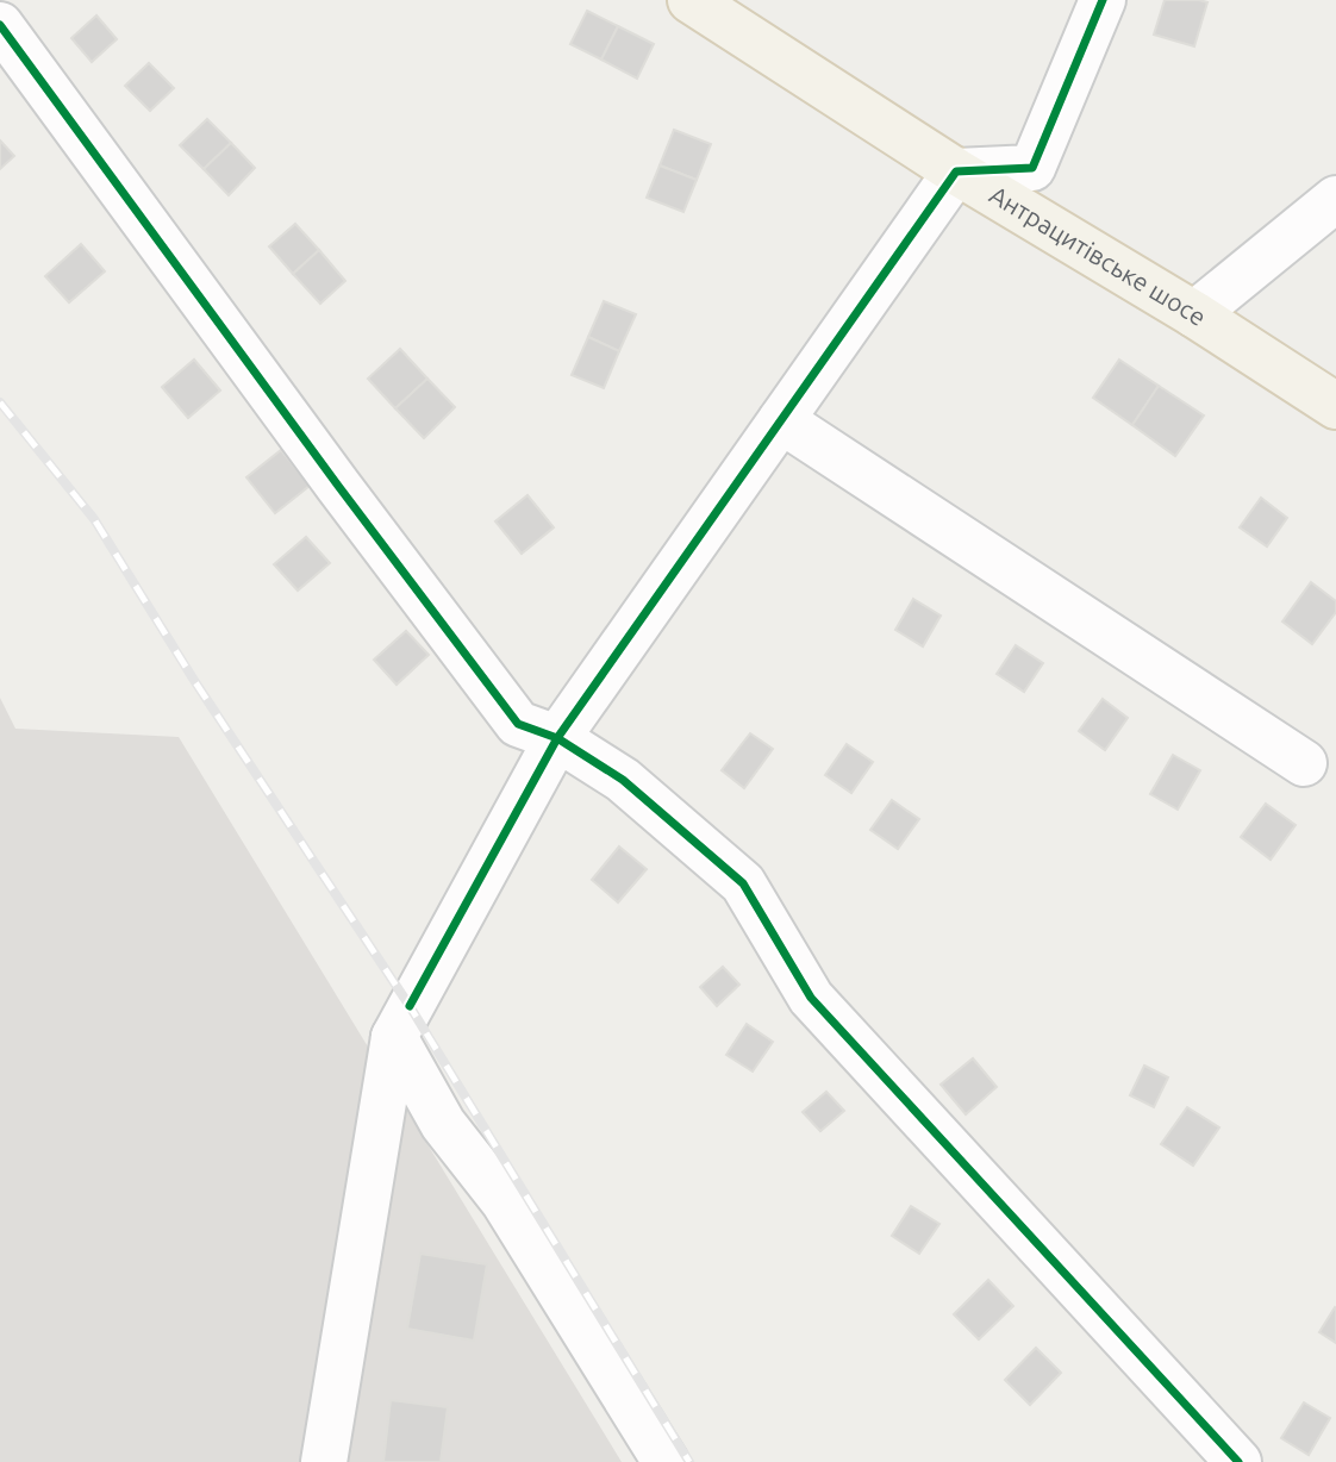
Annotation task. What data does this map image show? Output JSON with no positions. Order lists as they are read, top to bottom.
{
  "streets": {
    "main road": ["Антрацитівське шосе"]
  }
}
